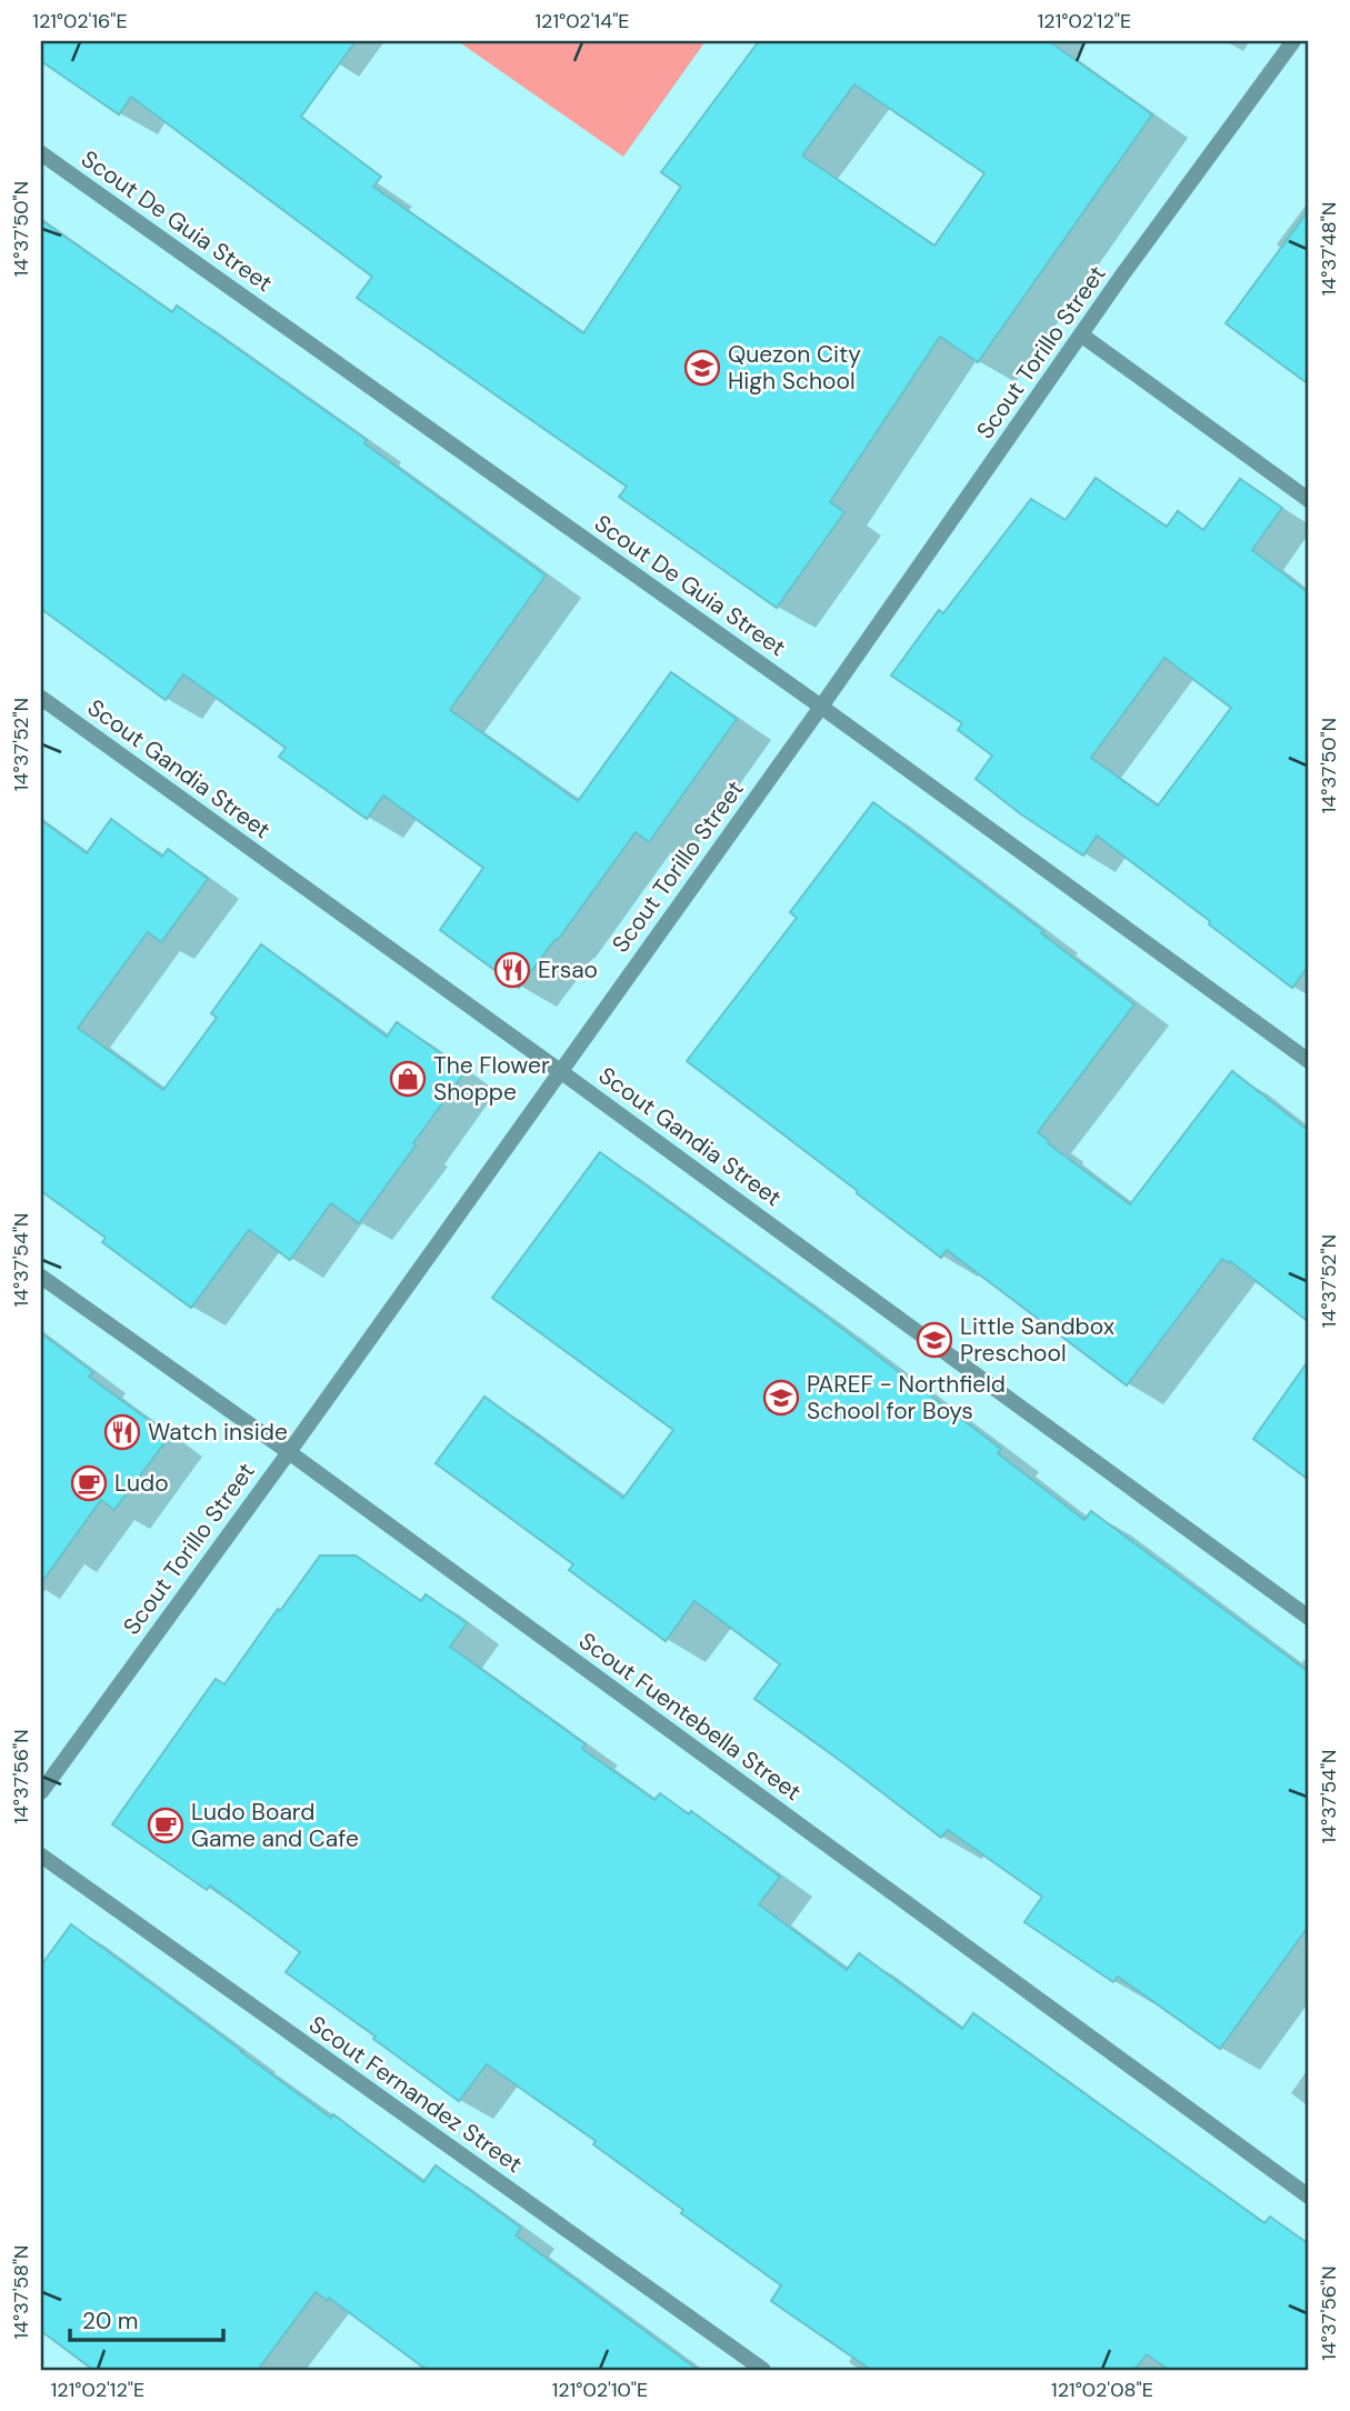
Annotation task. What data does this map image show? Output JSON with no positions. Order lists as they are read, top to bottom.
{
  "streets": {
    "street": [
      "Scout De Guia Street",
      "Scout Torillo Street",
      "Scout Gandia Street",
      "Scout Fuentebella Street",
      "Scout Fernandez Street"
    ]
  },
  "crossings": [
    ["Scout De Guia Street", "Scout Torillo Street"],
    ["Scout Torillo Street", "Scout Gandia Street"],
    ["Scout Torillo Street", "Scout Fuentebella Street"]
  ],
  "places": {
    "school or university": ["Quezon City High School", "Little Sandbox Preschool", "PAREF - Northfield School for Boys"],
    "restaurant": ["Ersao", "Watch inside"],
    "shop": ["The Flower Shoppe"],
    "cafe": ["Ludo", "Ludo Board Game and Cafe"]
  },
  "scale_bar": "20 m",
  "coordinates": [
    "121°02'16\"E",
    "121°02'14\"E",
    "121°02'12\"E",
    "14°37'50\"N",
    "14°37'48\"N",
    "14°37'52\"N",
    "14°37'54\"N",
    "14°37'56\"N",
    "14°37'58\"N",
    "121°02'10\"E",
    "121°02'08\"E"
  ]
}
